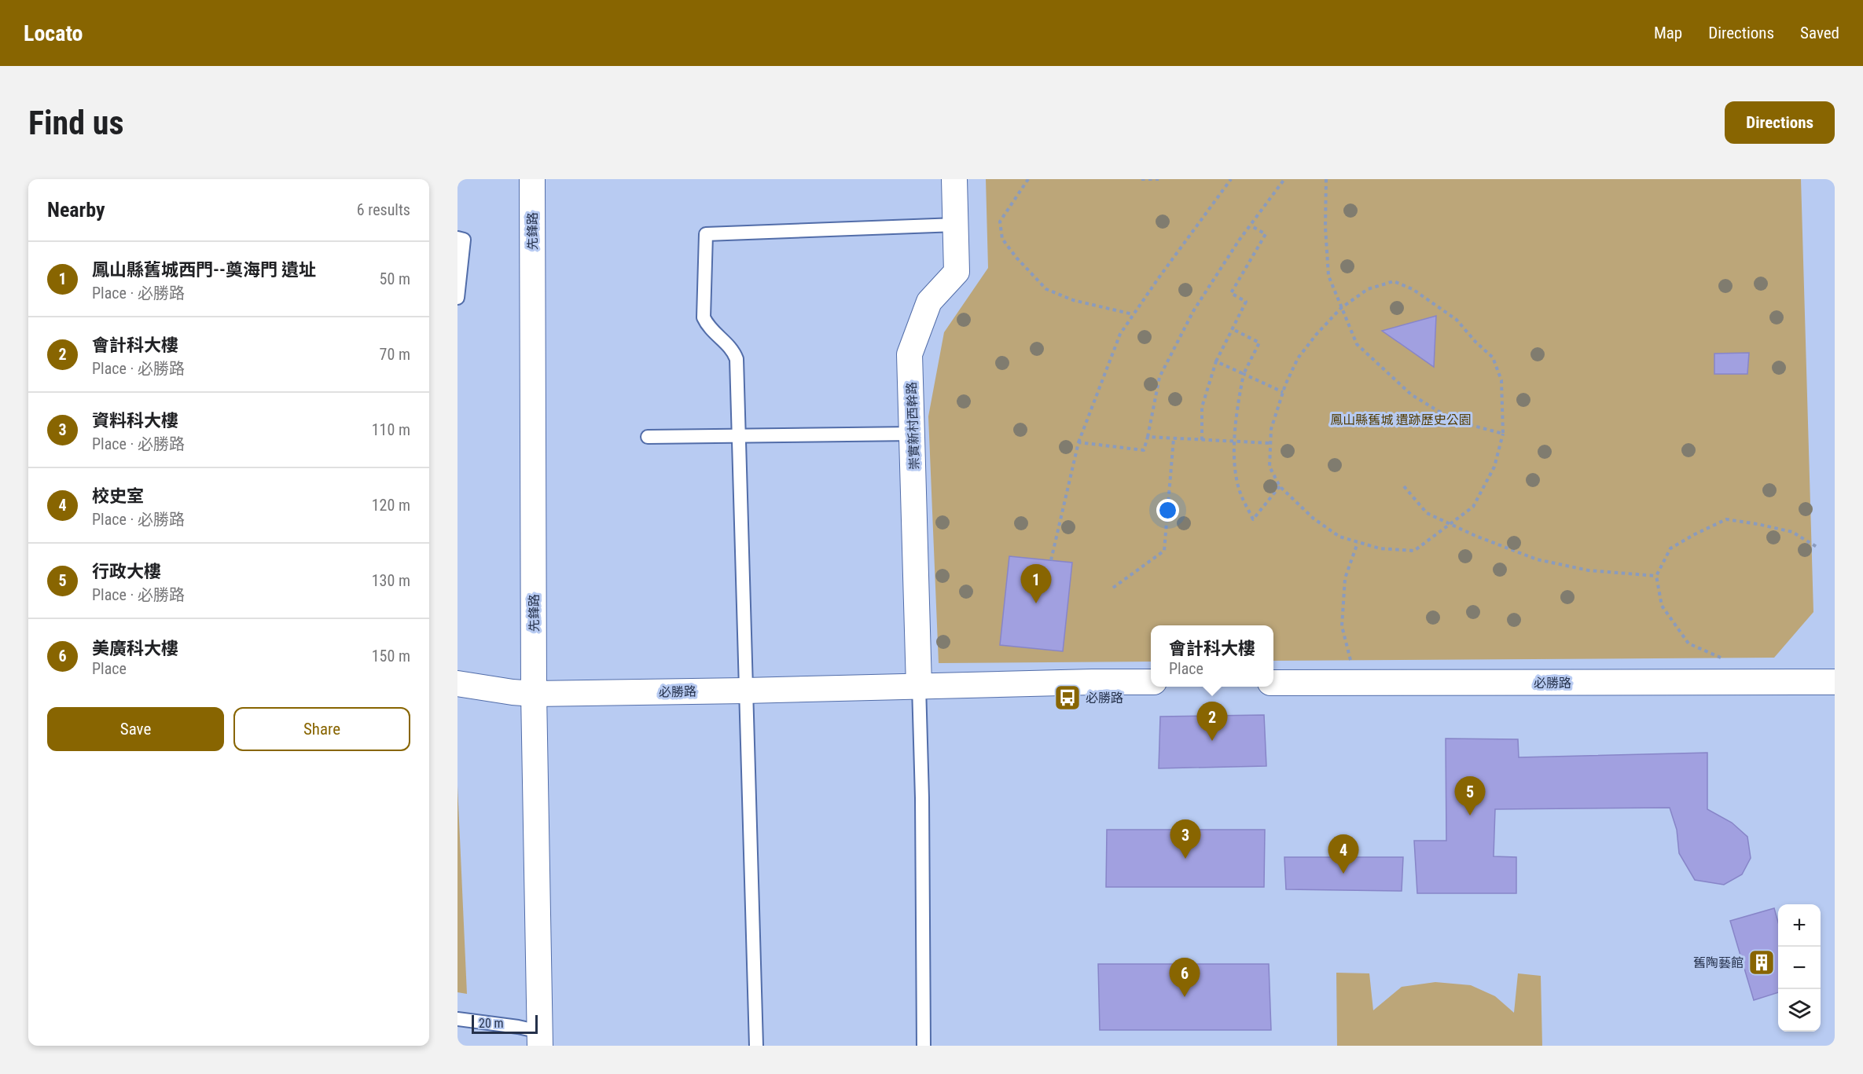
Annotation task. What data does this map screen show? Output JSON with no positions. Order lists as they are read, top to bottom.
{
  "streets": {
    "street": ["先鋒路", "崇實新村西幹路", "必勝路"]
  },
  "crossings": [
    ["先鋒路", "必勝路"],
    ["崇實新村西幹路", "必勝路"]
  ],
  "parks": ["鳳山縣舊城 遺跡歷史公園"],
  "places": {
    "bus stop": ["必勝路"],
    "building": ["舊陶藝館"]
  },
  "scale_bar": "20 m",
  "page": {
    "header": "Locato",
    "nav": ["Map", "Directions", "Saved"],
    "buttons": [
      "Directions",
      ["Save", "Share"]
    ],
    "title": "Find us",
    "heading": ["Nearby", "6 results"],
    "list": [
      {
        "mark": "1",
        "name": "鳳山縣舊城西門--奠海門 遺址",
        "note": "Place · 必勝路",
        "value": "50 m"
      },
      {
        "mark": "2",
        "name": "會計科大樓",
        "note": "Place · 必勝路",
        "value": "70 m"
      },
      {
        "mark": "3",
        "name": "資料科大樓",
        "note": "Place · 必勝路",
        "value": "110 m"
      },
      {
        "mark": "4",
        "name": "校史室",
        "note": "Place · 必勝路",
        "value": "120 m"
      },
      {
        "mark": "5",
        "name": "行政大樓",
        "note": "Place · 必勝路",
        "value": "130 m"
      },
      {
        "mark": "6",
        "name": "美廣科大樓",
        "note": "Place",
        "value": "150 m"
      }
    ],
    "pins": [
      "1",
      "2",
      "5",
      "3",
      "4",
      "6"
    ],
    "popup": ["會計科大樓", "Place"],
    "map_buttons": ["+", "−"],
    "scale": "20 m"
  }
}
